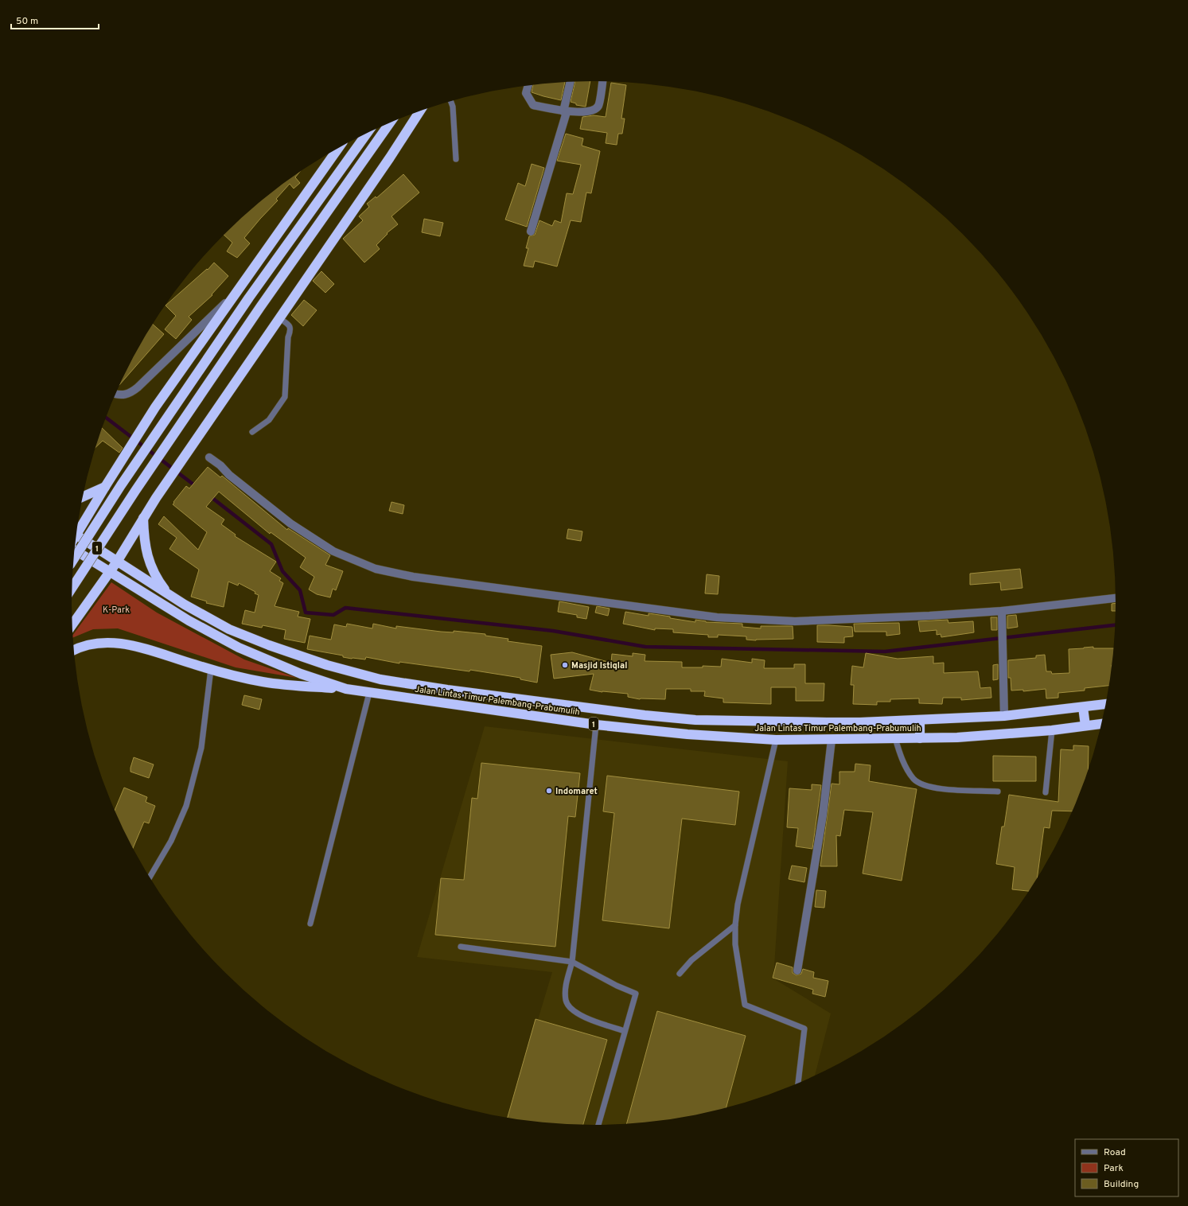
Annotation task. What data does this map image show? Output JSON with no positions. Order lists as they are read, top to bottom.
{
  "streets": {
    "highway": ["1", "Jalan Lintas Timur Palembang-Prabumulih"]
  },
  "parks": ["K-Park"],
  "places": ["Masjid Istiqlal", "Indomaret"],
  "legend": ["Road", "Park", "Building"],
  "scale_bar": "50 m"
}
